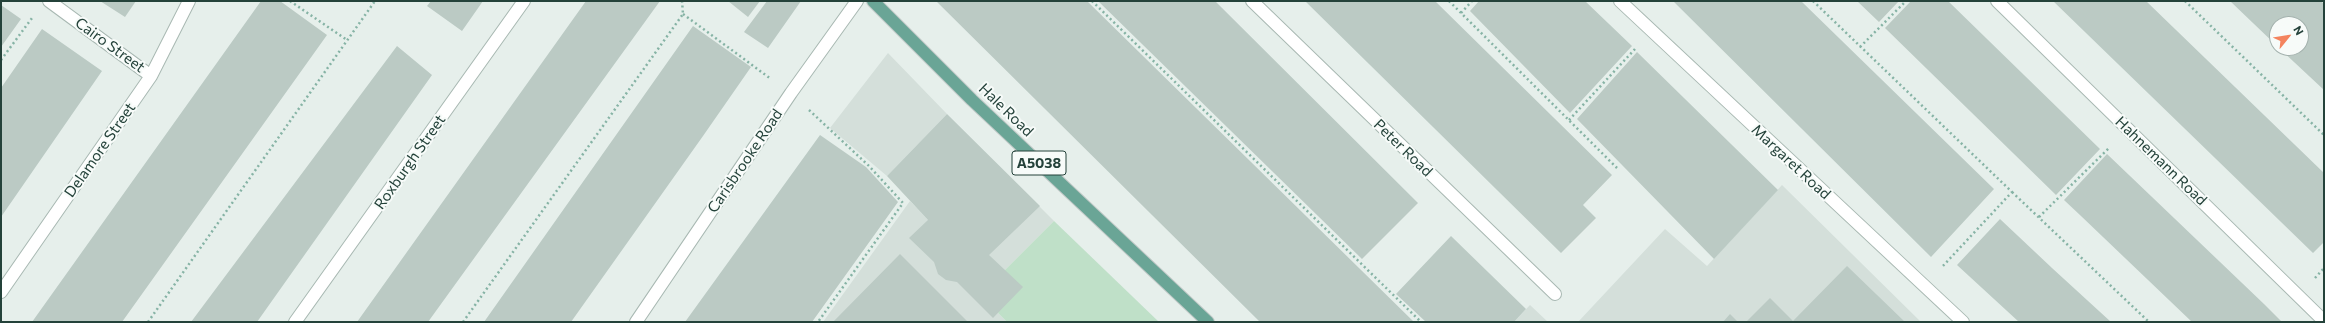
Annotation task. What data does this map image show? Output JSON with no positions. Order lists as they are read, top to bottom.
{
  "streets": {
    "main road": ["Hale Road", "A5038"],
    "street": [
      "Cairo Street",
      "Peter Road",
      "Delamore Street",
      "Carisbrooke Road",
      "Hahnemann Road",
      "Roxburgh Street",
      "Margaret Road"
    ]
  },
  "crossings": [
    ["Cairo Street", "Delamore Street"]
  ],
  "north": "top right"
}
